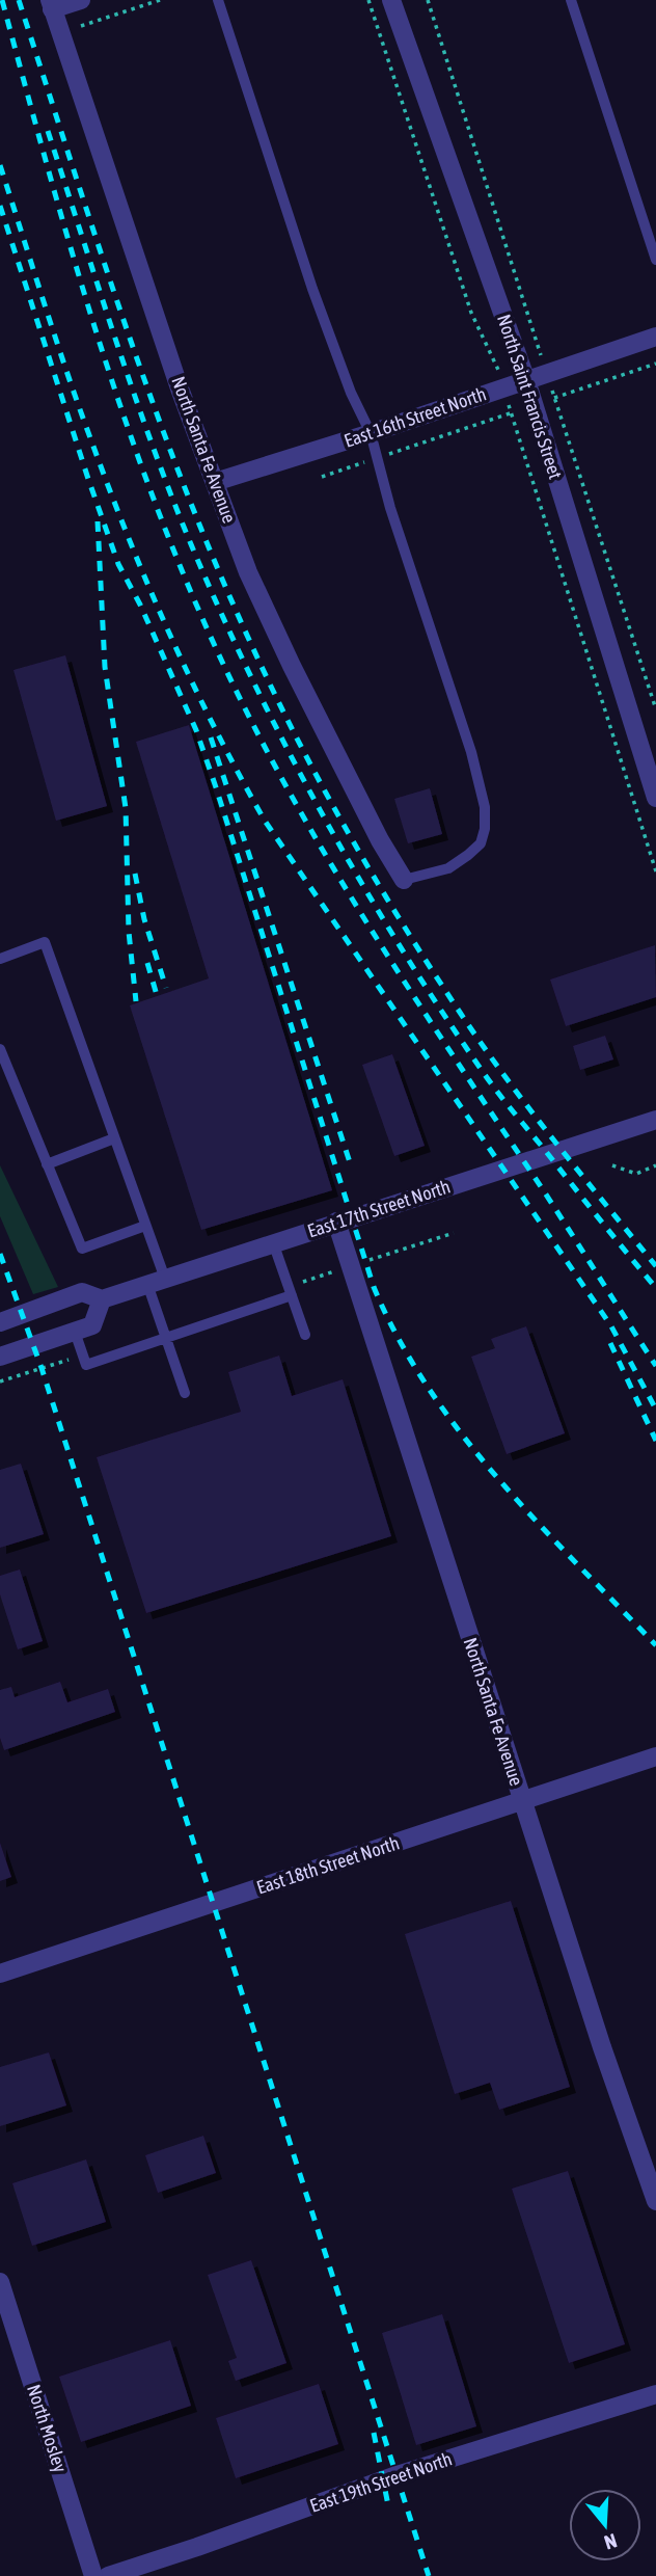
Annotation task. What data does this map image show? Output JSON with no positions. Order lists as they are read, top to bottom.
{
  "streets": {
    "street": [
      "North Saint Francis Street",
      "East 16th Street North",
      "North Santa Fe Avenue",
      "East 17th Street North",
      "East 18th Street North",
      "North Mosley",
      "East 19th Street North"
    ]
  },
  "crossings": [
    ["North Saint Francis Street", "East 16th Street North"],
    ["East 16th Street North", "North Santa Fe Avenue"],
    ["North Santa Fe Avenue", "East 17th Street North"],
    ["North Santa Fe Avenue", "East 18th Street North"]
  ],
  "north": "bottom"
}
